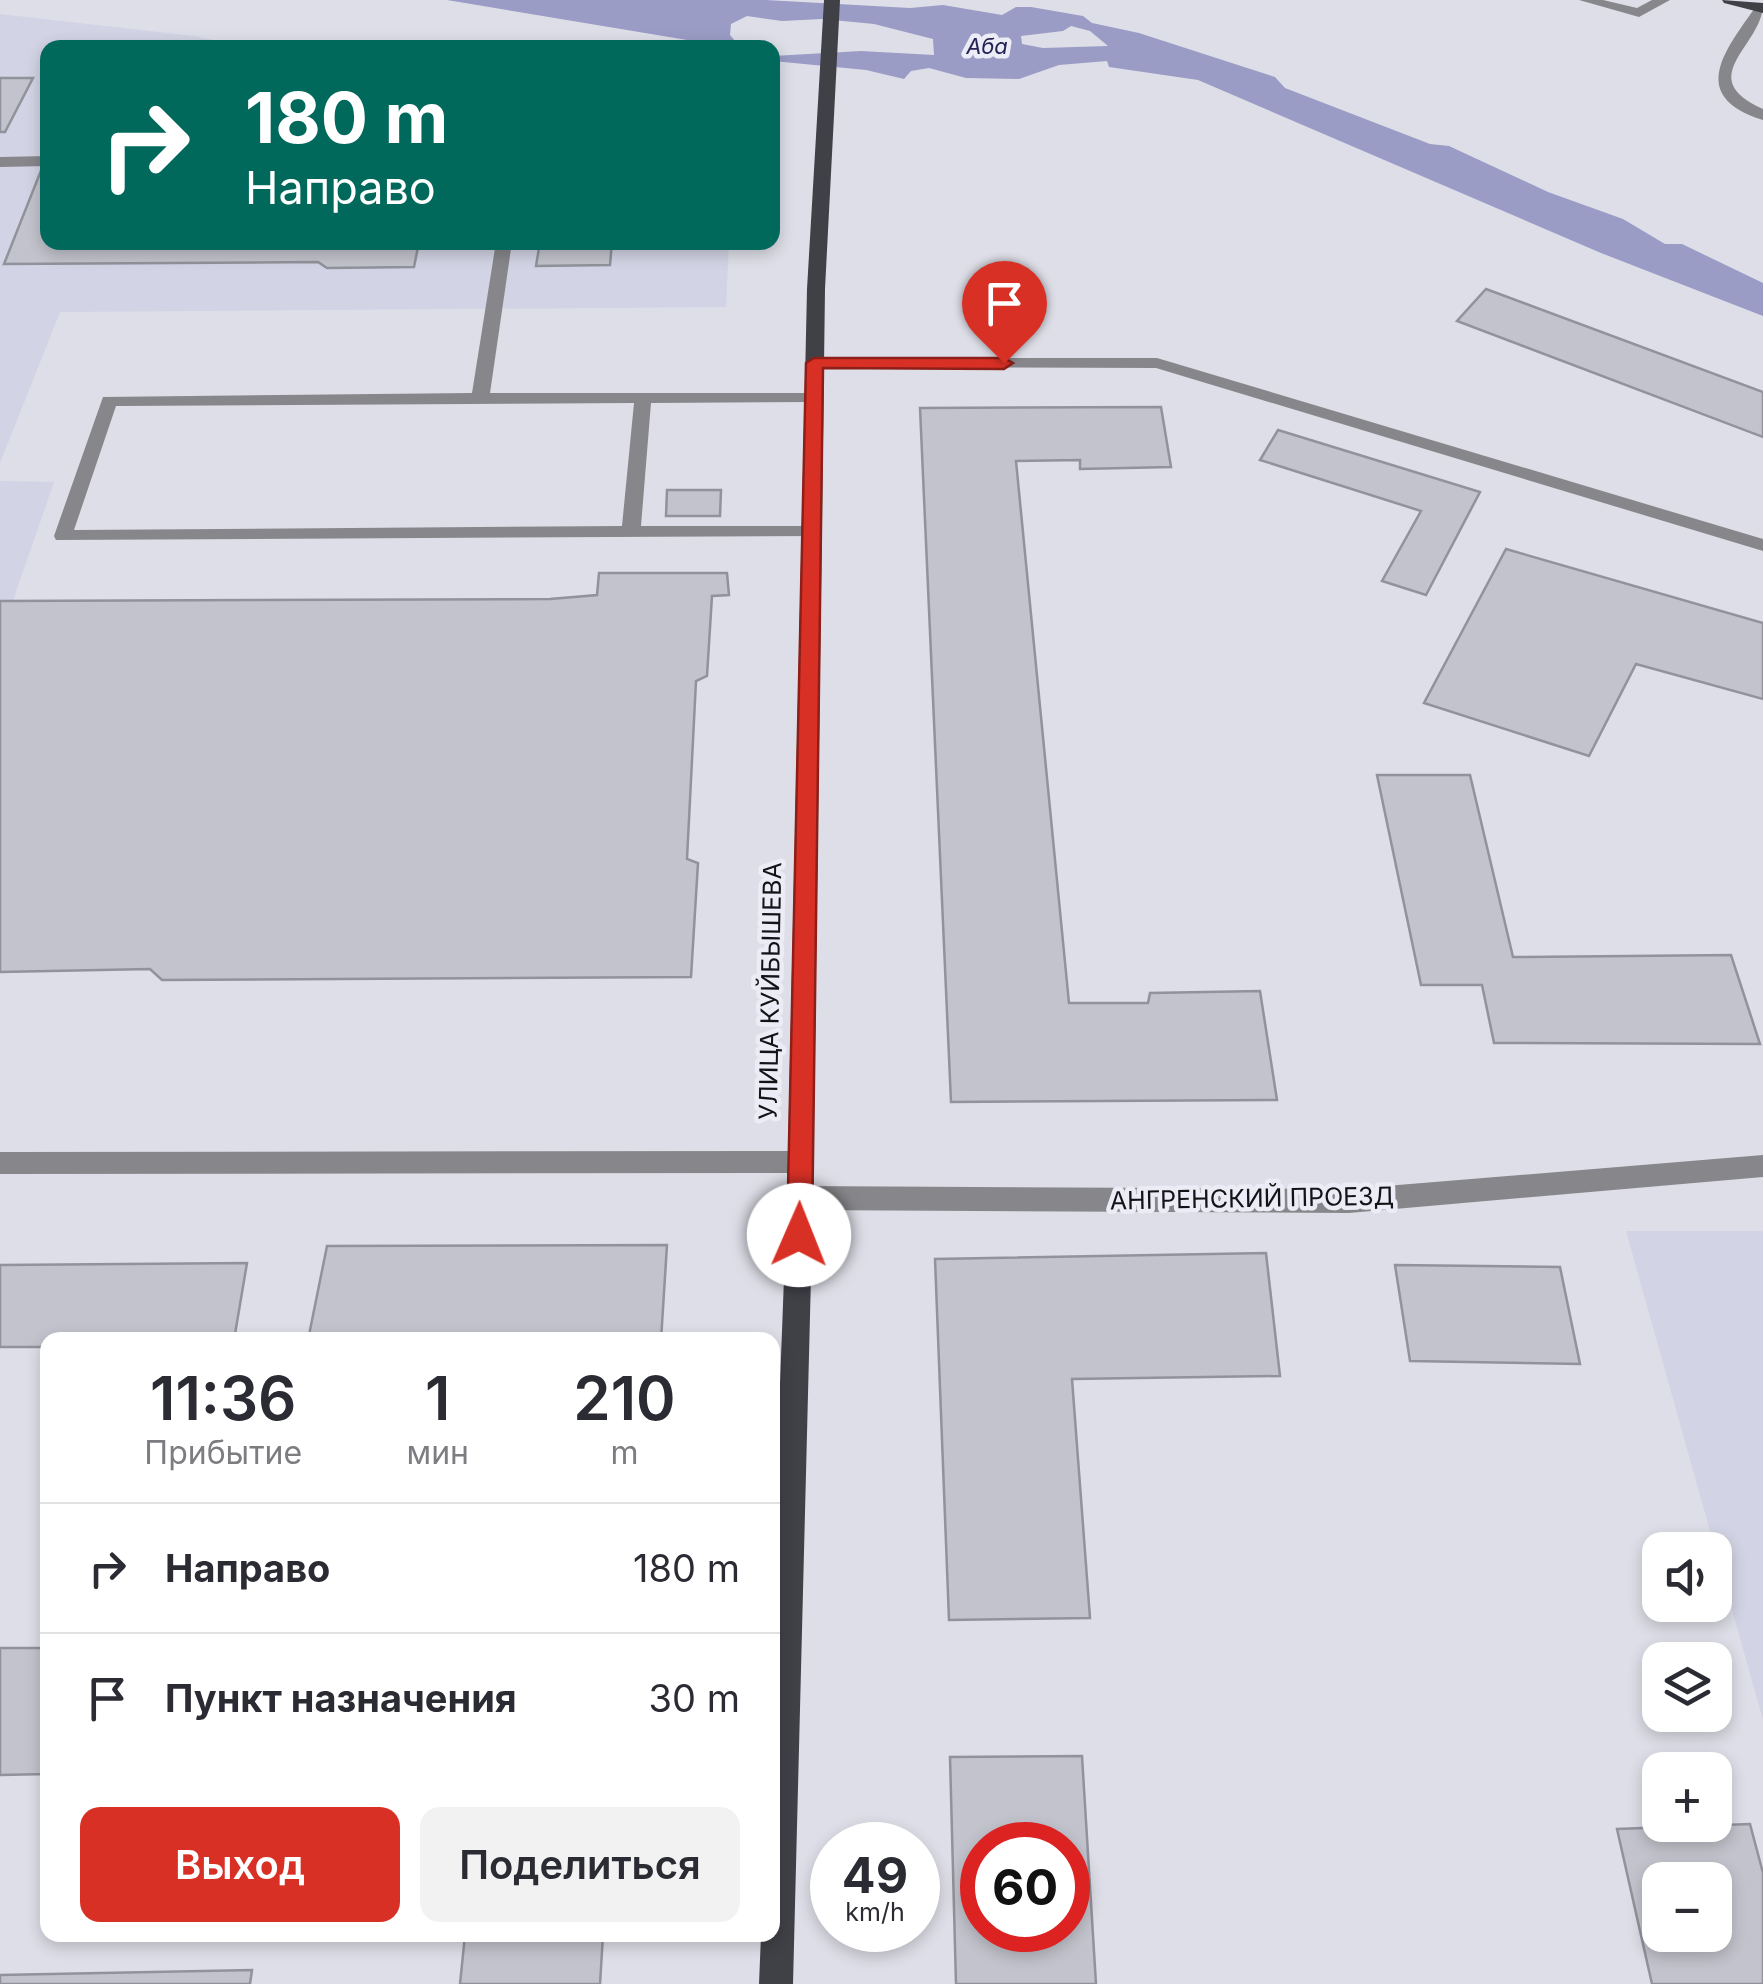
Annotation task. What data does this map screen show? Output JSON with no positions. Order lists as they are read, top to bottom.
{
  "streets": {
    "main road": ["УЛИЦА КУЙБЫШЕВА"],
    "street": ["АНГРЕНСКИЙ ПРОЕЗД"]
  },
  "crossings": [
    ["УЛИЦА КУЙБЫШЕВА", "АНГРЕНСКИЙ ПРОЕЗД"]
  ],
  "water": ["Аба"],
  "page": {
    "turn": ["180 m", "Направо"],
    "eta": [
      "11:36",
      "Прибытие",
      "1",
      "мин",
      "210",
      "m"
    ],
    "list": [
      {
        "name": "Направо",
        "value": "180 m"
      },
      {
        "name": "Пункт назначения",
        "value": "30 m"
      }
    ],
    "map_buttons": ["+", "−"],
    "buttons": ["Выход", "Поделиться"],
    "speed": "49 km/h",
    "limit": "60"
  }
}
